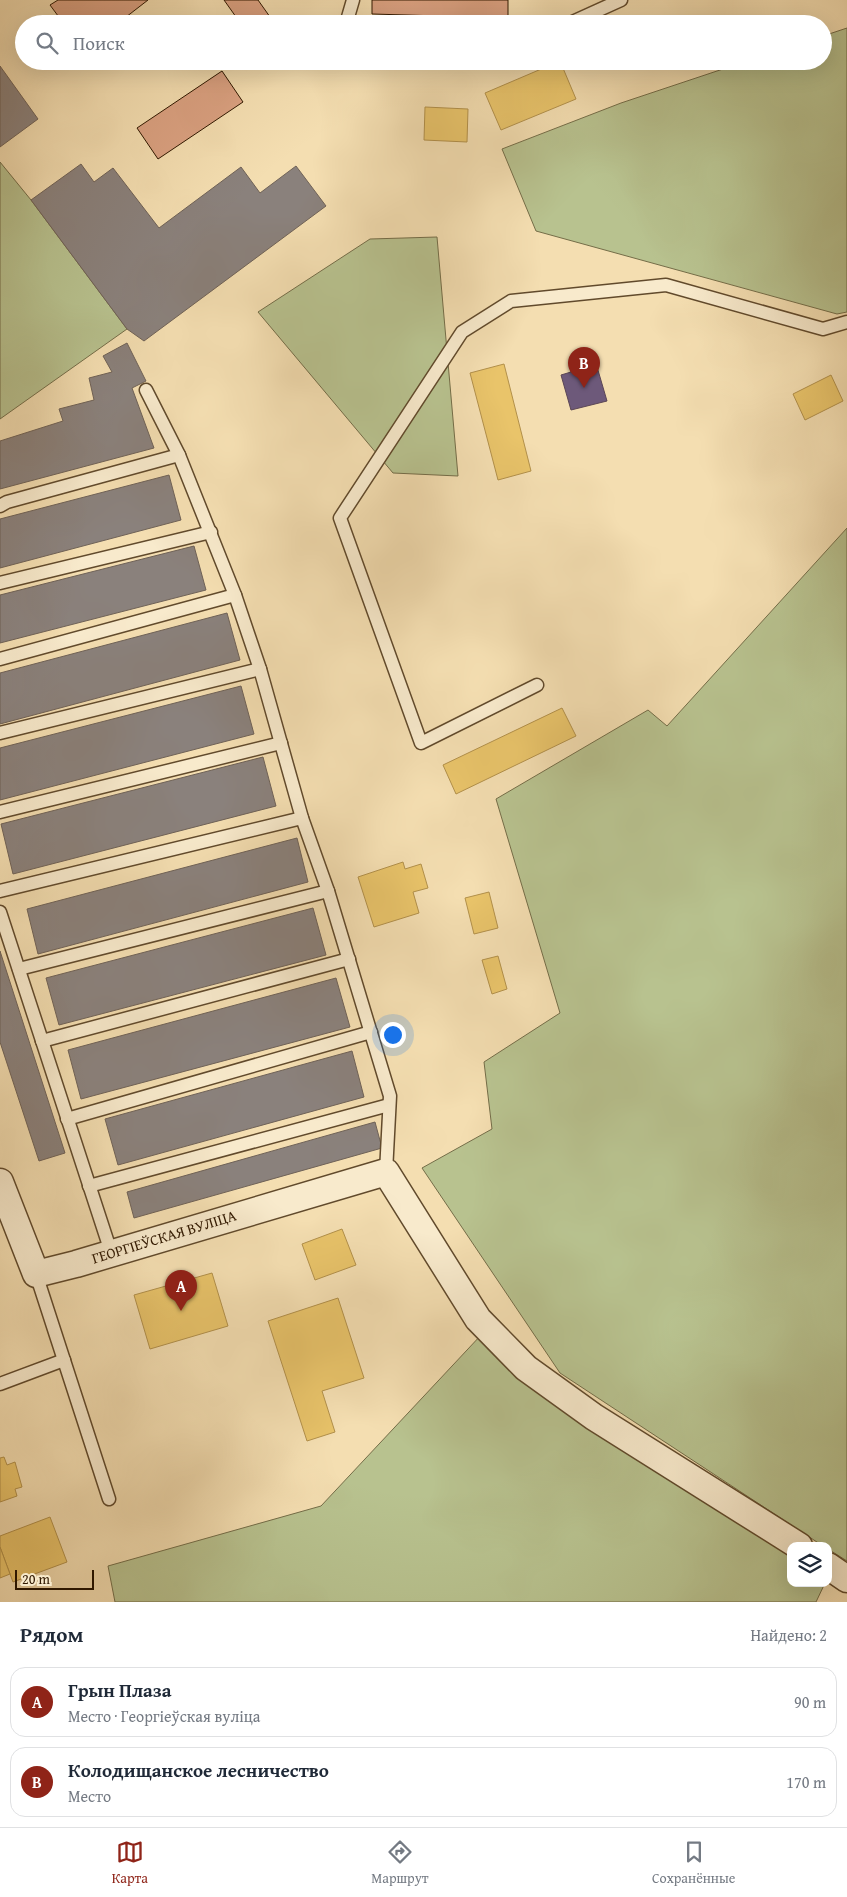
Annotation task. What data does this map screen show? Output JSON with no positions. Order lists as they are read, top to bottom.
{
  "streets": {
    "street": ["ГЕОРГІЕЎСКАЯ ВУЛІЦА"]
  },
  "scale_bar": "20 m",
  "page": {
    "search": "Поиск",
    "pins": ["B", "A"],
    "scale": "20 m",
    "heading": ["Рядом", "Найдено: 2"],
    "list": [
      {
        "mark": "A",
        "name": "Грын Плаза",
        "note": "Место · Георгіеўская вуліца",
        "value": "90 m"
      },
      {
        "mark": "B",
        "name": "Колодищанское лесничество",
        "note": "Место",
        "value": "170 m"
      }
    ],
    "nav": ["Карта", "Маршрут", "Сохранённые"]
  }
}
